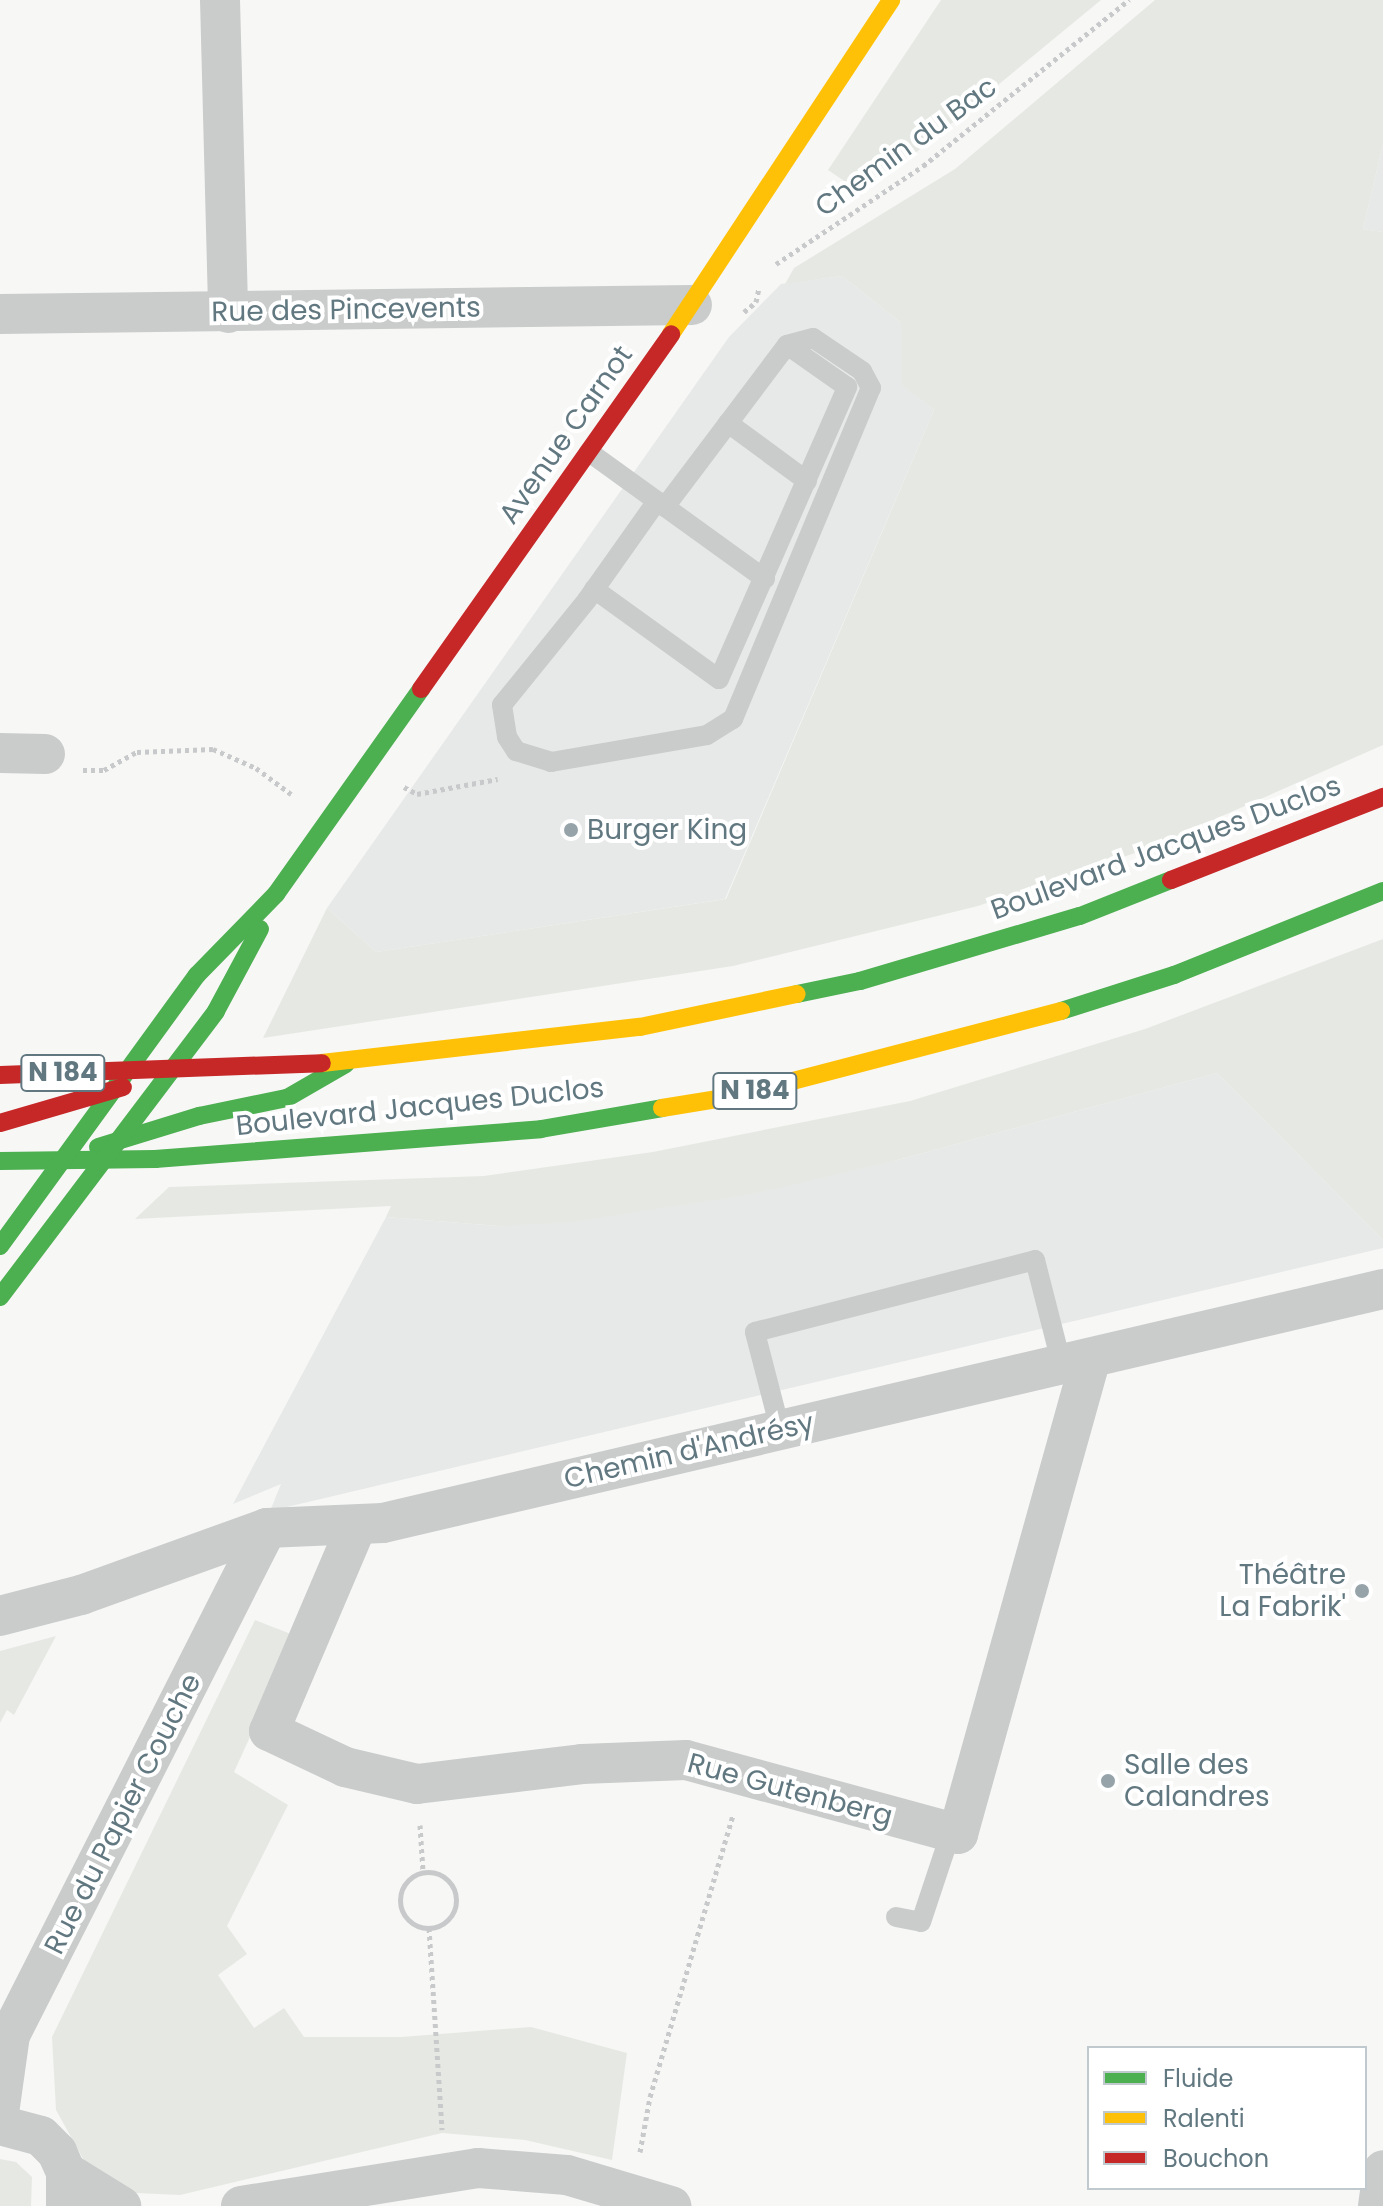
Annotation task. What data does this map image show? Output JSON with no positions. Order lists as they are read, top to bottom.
{
  "streets": {
    "main road": ["Avenue Carnot", "Boulevard Jacques Duclos", "N 184"],
    "street": [
      "Rue des Pincevents",
      "Chemin d'Andrésy",
      "Rue Gutenberg",
      "Rue du Papier Couche"
    ],
    "path": ["Chemin du Bac"]
  },
  "crossings": [
    ["Rue des Pincevents", "Avenue Carnot"],
    ["Avenue Carnot", "Boulevard Jacques Duclos"],
    ["Avenue Carnot", "N 184"],
    ["Boulevard Jacques Duclos", "N 184"],
    ["Chemin d'Andrésy", "Rue Gutenberg"],
    ["Chemin d'Andrésy", "Rue du Papier Couche"]
  ],
  "places": ["Burger King", "Théâtre La Fabrik'", "Salle des Calandres"],
  "legend": ["Fluide", "Ralenti", "Bouchon"]
}
